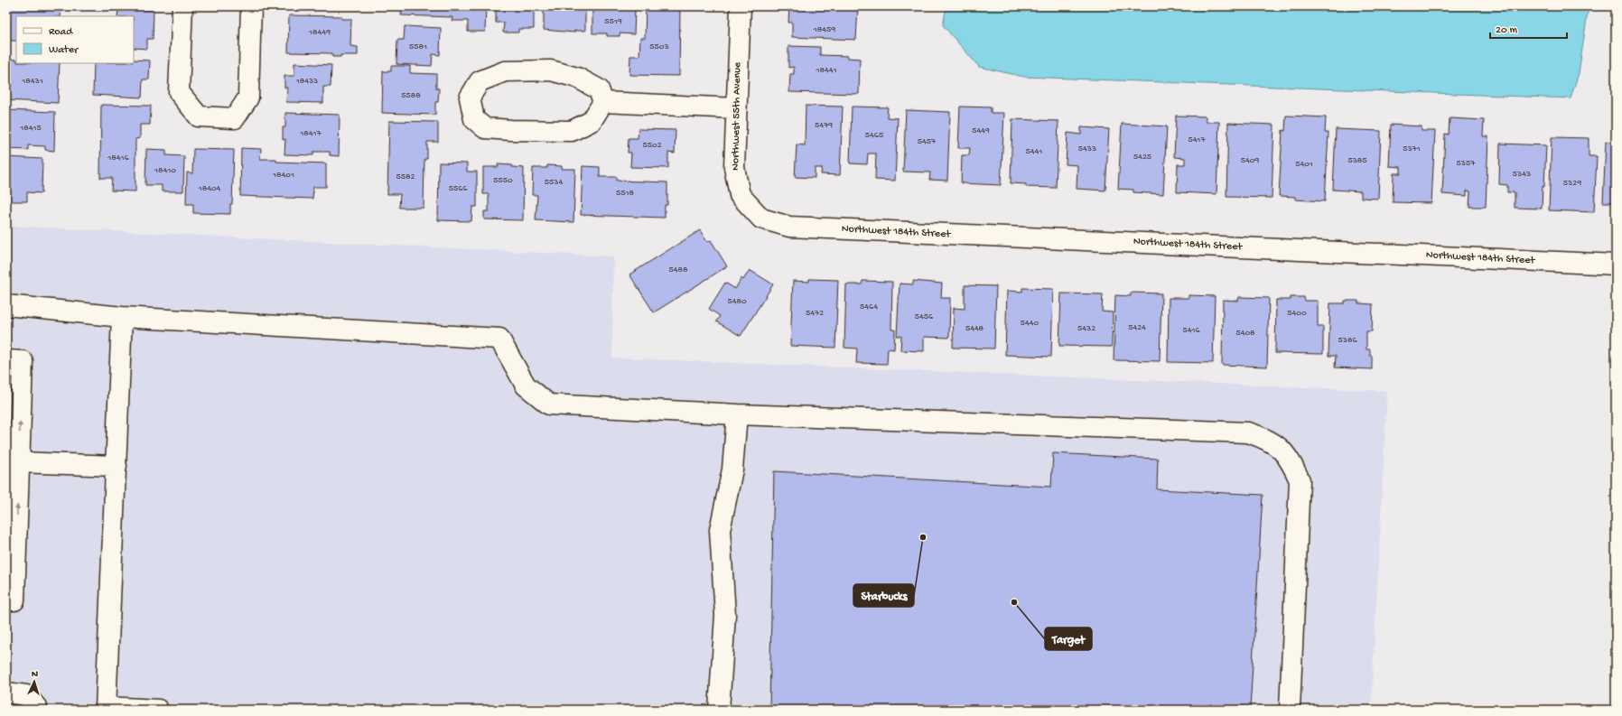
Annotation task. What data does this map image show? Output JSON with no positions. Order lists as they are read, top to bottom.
{
  "streets": {
    "street": ["Northwest 55th Avenue", "Northwest 184th Street"]
  },
  "crossings": [
    ["Northwest 55th Avenue", "Northwest 184th Street"]
  ],
  "places": ["Starbucks", "Target"],
  "house_numbers": [
    "5519",
    "18459",
    "18449",
    "5581",
    "5503",
    "18441",
    "18431",
    "18433",
    "5588",
    "5479",
    "18415",
    "5449",
    "18417",
    "5465",
    "5417",
    "5457",
    "5502",
    "5433",
    "5371",
    "5441",
    "5425",
    "18416",
    "5409",
    "5385",
    "5357",
    "5401",
    "18410",
    "5343",
    "18401",
    "5582",
    "5550",
    "5534",
    "5329",
    "18404",
    "5566",
    "5518",
    "5488",
    "5480",
    "5464",
    "5472",
    "5400",
    "5456",
    "5440",
    "5424",
    "5448",
    "5432",
    "5416",
    "5408",
    "5386"
  ],
  "legend": ["Road", "Water"],
  "scale_bar": "20 m",
  "north": "top"
}
